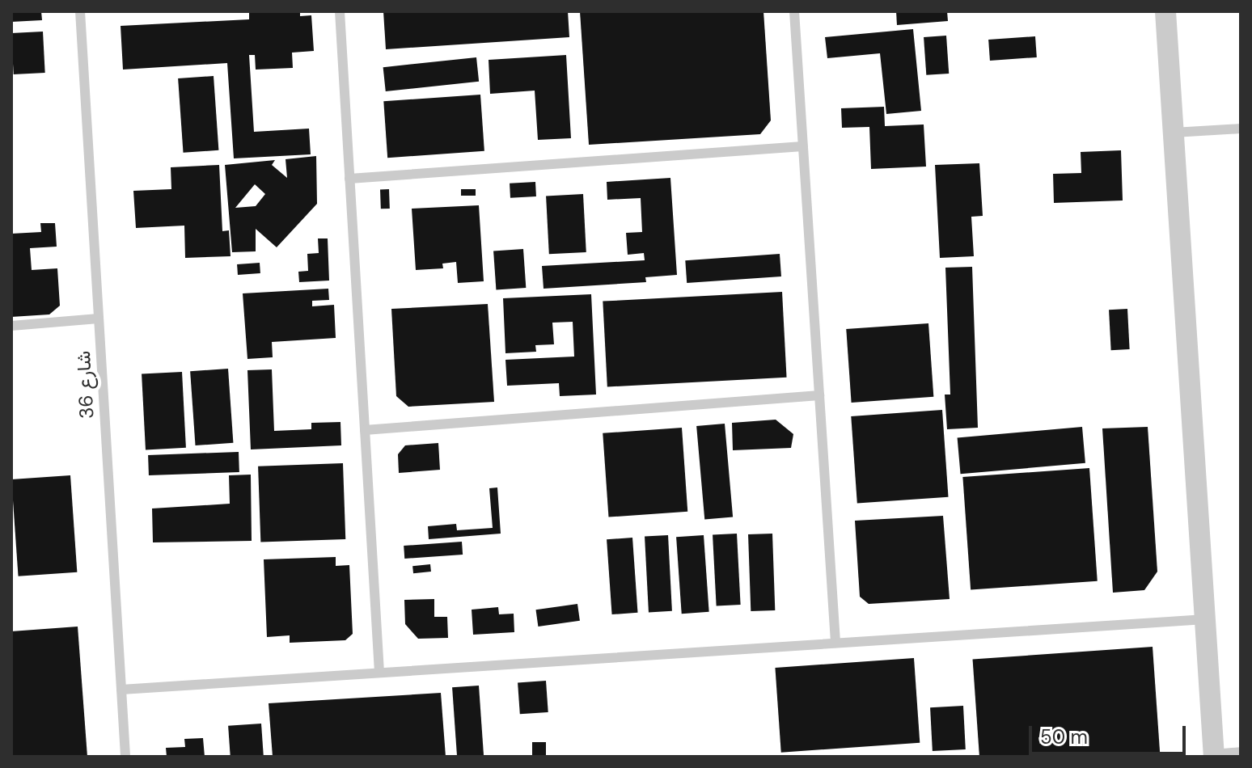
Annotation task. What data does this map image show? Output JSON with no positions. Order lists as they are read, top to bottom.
{
  "streets": {
    "lane": ["شارع 36"]
  },
  "scale_bar": "50 m"
}
